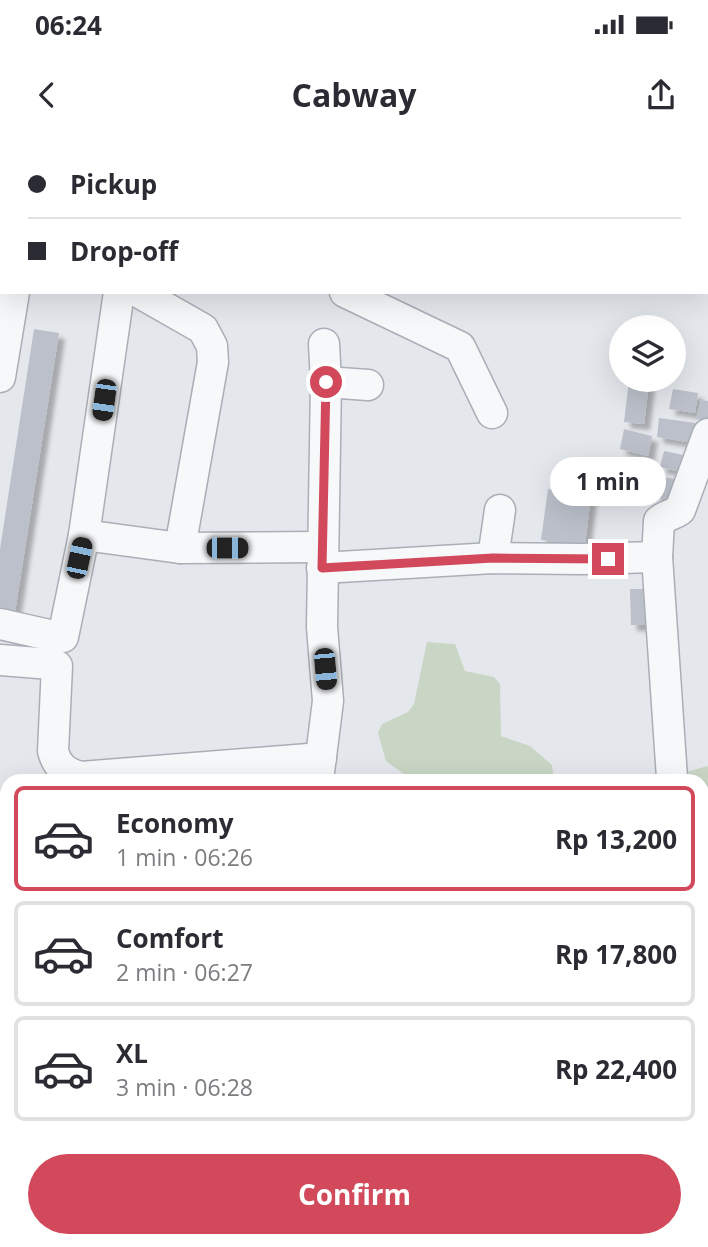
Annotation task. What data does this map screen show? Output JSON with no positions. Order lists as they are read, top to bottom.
{
  "page": {
    "status": "06:24",
    "header": "Cabway",
    "banner": ["Pickup", "Drop-off"],
    "bubble": "1 min",
    "list": [
      {
        "name": "Economy",
        "note": "1 min · 06:26",
        "value": "Rp 13,200"
      },
      {
        "name": "Comfort",
        "note": "2 min · 06:27",
        "value": "Rp 17,800"
      },
      {
        "name": "XL",
        "note": "3 min · 06:28",
        "value": "Rp 22,400"
      }
    ],
    "buttons": "Confirm"
  }
}
